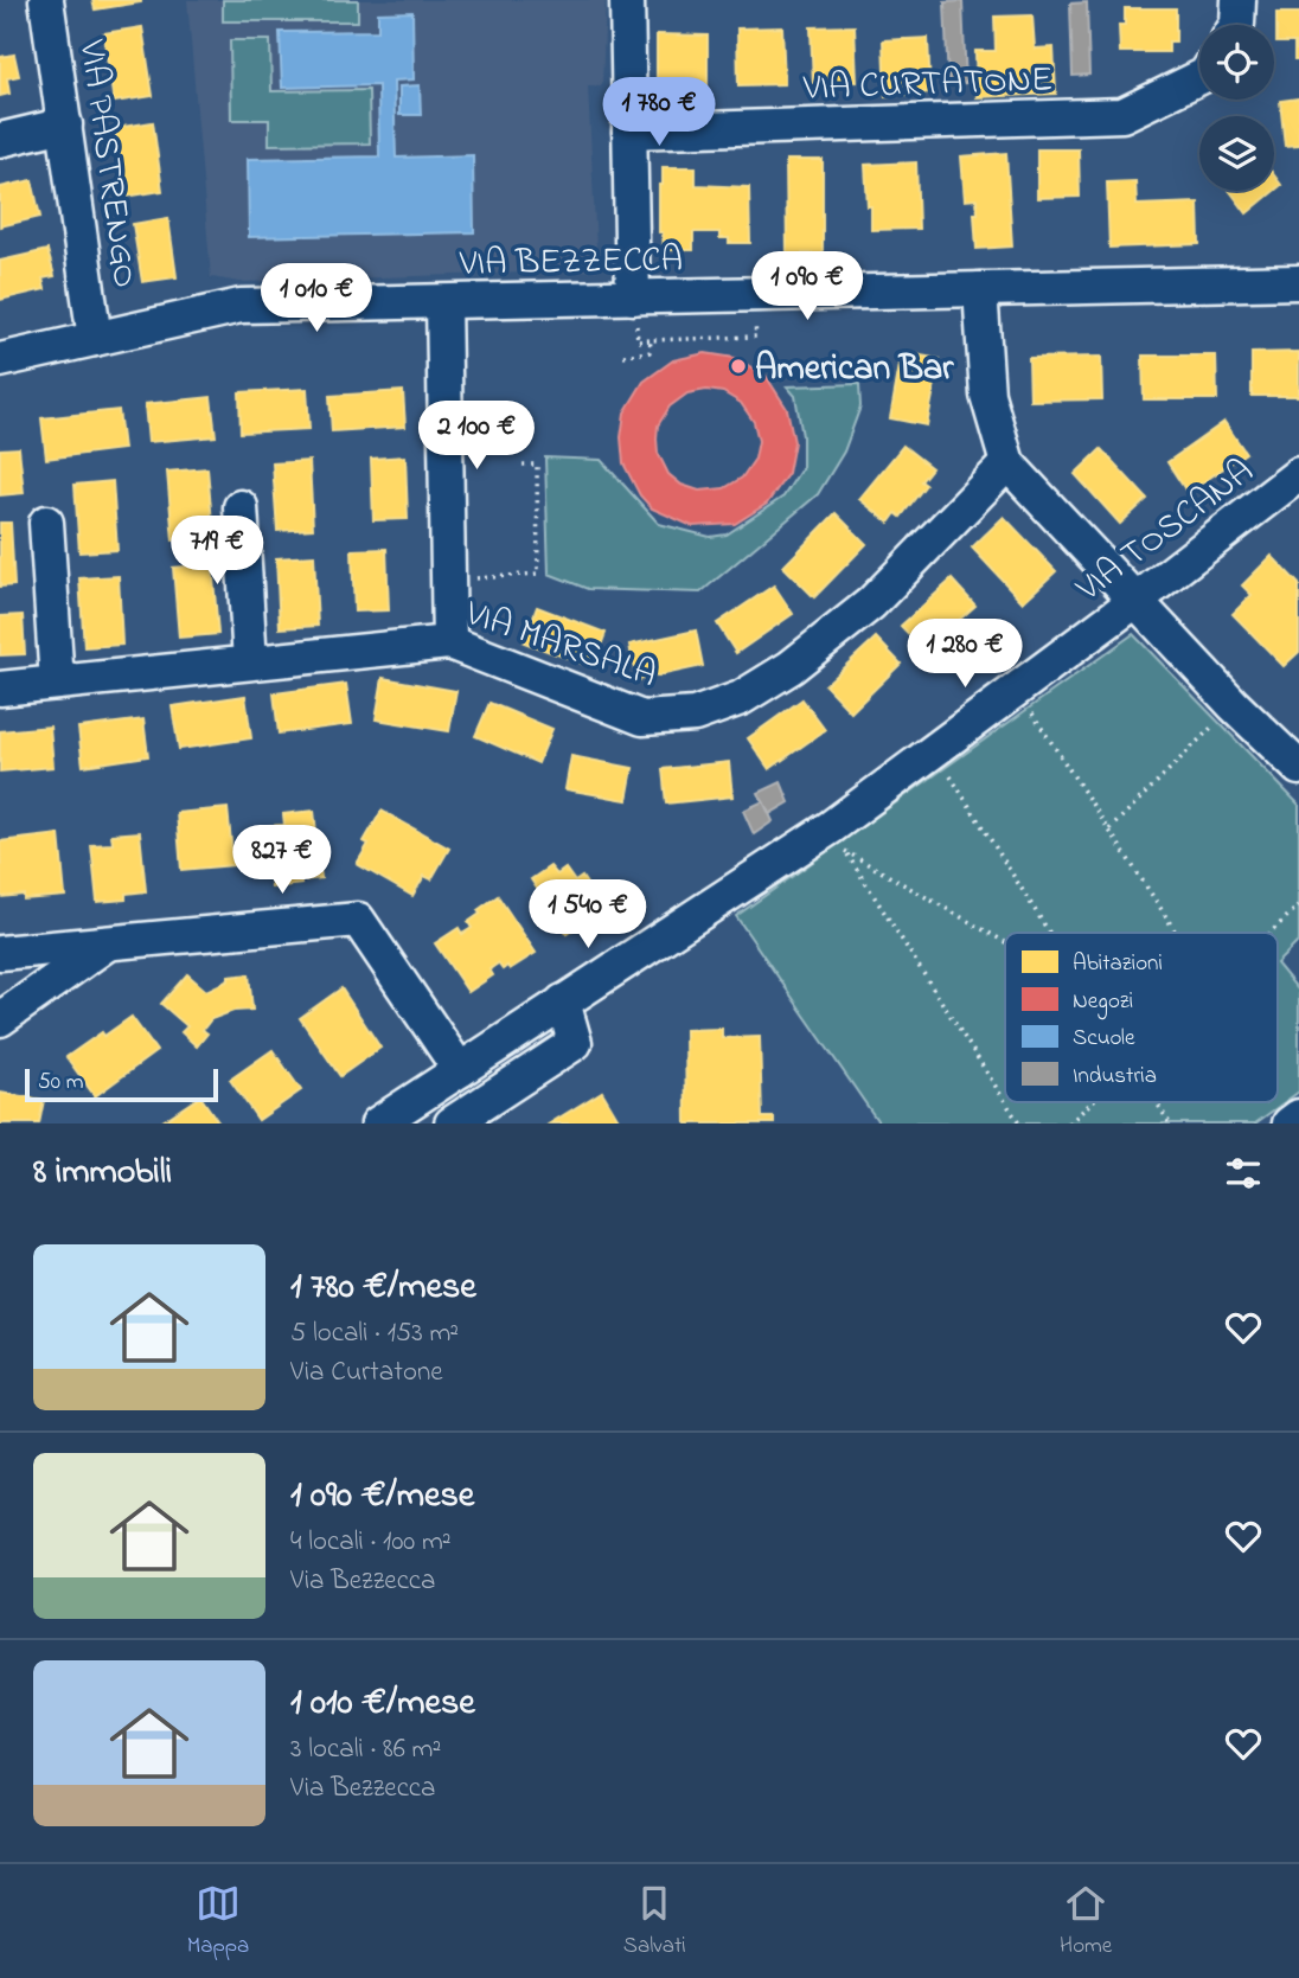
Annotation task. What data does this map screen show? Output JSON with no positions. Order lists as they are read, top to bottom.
{
  "streets": {
    "street": [
      "VIA CURTATONE",
      "VIA PASTRENGO",
      "VIA BEZZECCA",
      "VIA TOSCANA",
      "VIA MARSALA"
    ]
  },
  "crossings": [
    ["VIA PASTRENGO", "VIA BEZZECCA"]
  ],
  "places": ["American Bar"],
  "legend": [
    "Abitazioni",
    "Negozi",
    "Scuole",
    "Industria"
  ],
  "scale_bar": "50 m",
  "page": {
    "price": [
      "1 780 €",
      "1 090 €",
      "1 010 €",
      "2 100 €",
      "719 €",
      "1 280 €",
      "827 €",
      "1 540 €"
    ],
    "scale": "50 m",
    "heading": "8 immobili",
    "list": [
      {
        "name": "1 780 €/mese",
        "note": "5 locali · 153 m² · Via Curtatone"
      },
      {
        "name": "1 090 €/mese",
        "note": "4 locali · 100 m² · Via Bezzecca"
      },
      {
        "name": "1 010 €/mese",
        "note": "3 locali · 86 m² · Via Bezzecca"
      }
    ],
    "tabs": ["Mappa", "Salvati", "Home"]
  }
}
